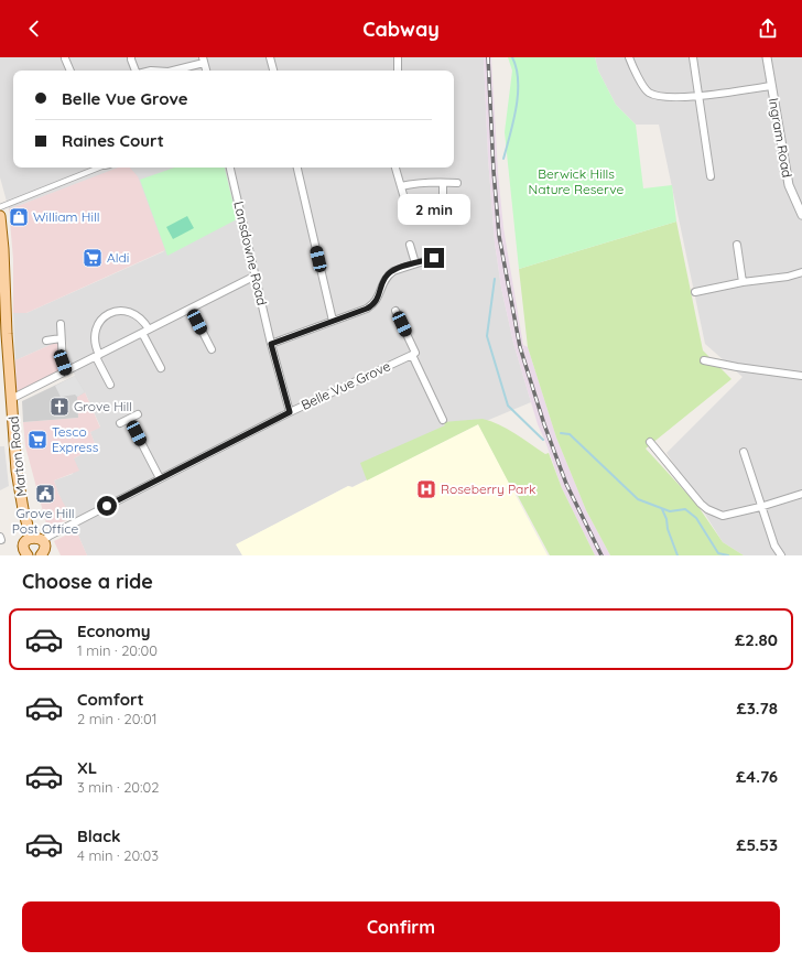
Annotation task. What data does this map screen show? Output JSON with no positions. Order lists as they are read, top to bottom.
{
  "streets": {
    "main road": ["Marton Road"],
    "street": ["Ingram Road", "Lansdowne Road", "Belle Vue Grove"]
  },
  "crossings": [
    ["Lansdowne Road", "Belle Vue Grove"]
  ],
  "parks": ["Berwick Hills Nature Reserve"],
  "places": {
    "shop": ["William Hill"],
    "supermarket": ["Aldi", "Tesco Express"],
    "church": ["Grove Hill"],
    "hospital": ["Roseberry Park"],
    "public building": ["Grove Hill Post Office"]
  },
  "page": {
    "header": "Cabway",
    "banner": ["Belle Vue Grove", "Raines Court"],
    "bubble": "2 min",
    "heading": "Choose a ride",
    "list": [
      {
        "name": "Economy",
        "note": "1 min · 20:00",
        "value": "£2.80"
      },
      {
        "name": "Comfort",
        "note": "2 min · 20:01",
        "value": "£3.78"
      },
      {
        "name": "XL",
        "note": "3 min · 20:02",
        "value": "£4.76"
      },
      {
        "name": "Black",
        "note": "4 min · 20:03",
        "value": "£5.53"
      }
    ],
    "buttons": "Confirm"
  }
}
